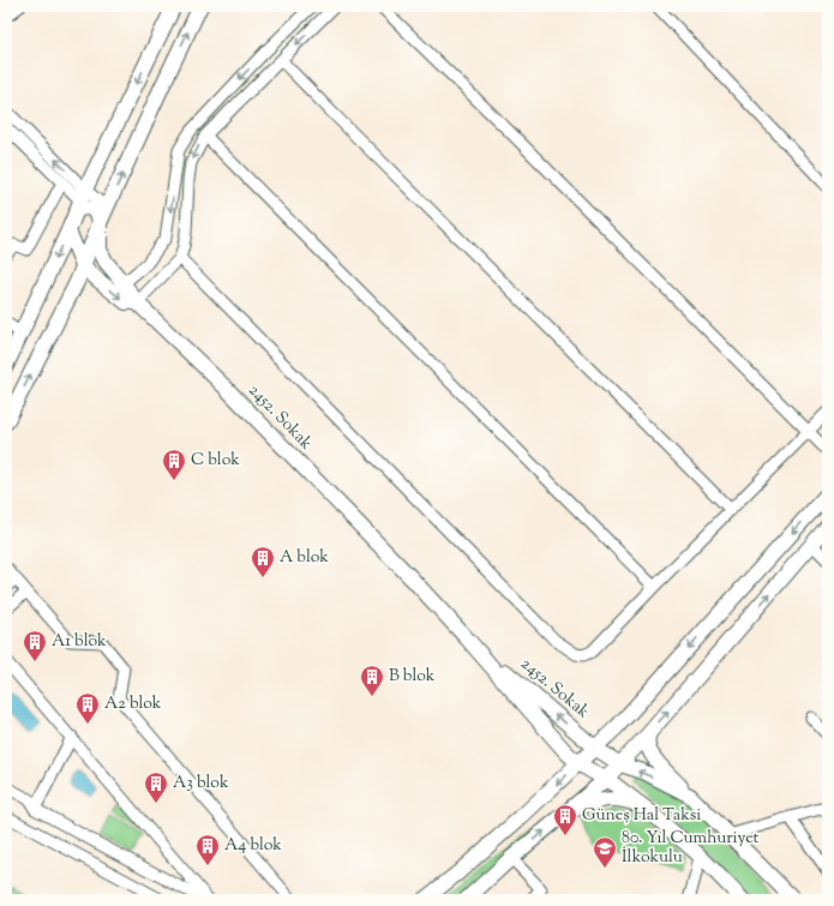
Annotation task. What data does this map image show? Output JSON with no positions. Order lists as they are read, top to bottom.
{
  "streets": {
    "main road": ["2452. Sokak"]
  },
  "places": {
    "building": [
      "C blok",
      "A blok",
      "A1 blok",
      "B blok",
      "A2 blok",
      "A3 blok",
      "Güneş Hal Taksi",
      "A4 blok"
    ],
    "school or university": ["80. Yıl Cumhuriyet İlkokulu"]
  }
}
